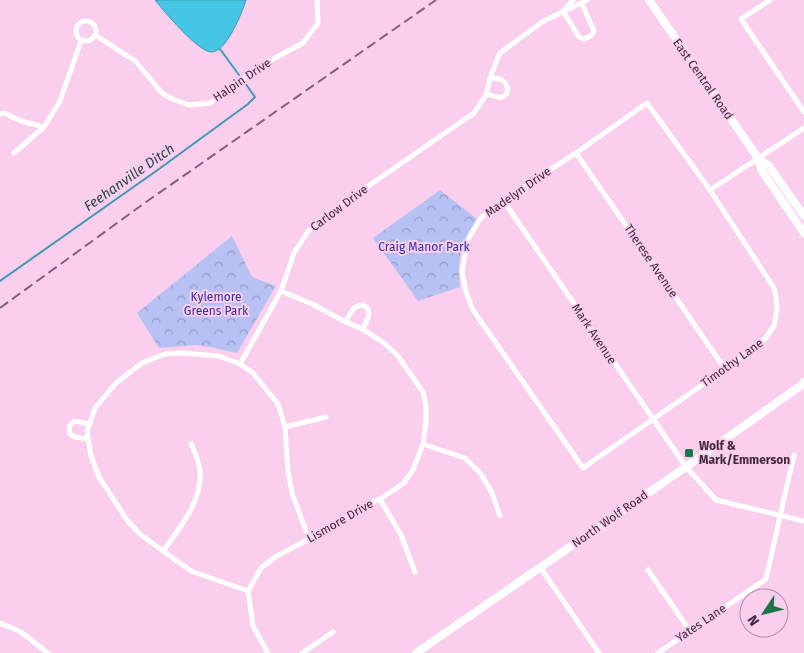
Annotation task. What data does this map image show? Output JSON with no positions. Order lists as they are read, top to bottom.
{
  "streets": {
    "main road": ["East Central Road", "North Wolf Road"],
    "street": [
      "Halpin Drive",
      "Madelyn Drive",
      "Carlow Drive",
      "Therese Avenue",
      "Mark Avenue",
      "Timothy Lane",
      "Lismore Drive",
      "Yates Lane"
    ]
  },
  "crossings": [
    ["Madelyn Drive", "Therese Avenue"],
    ["Madelyn Drive", "Mark Avenue"],
    ["Madelyn Drive", "Timothy Lane"],
    ["Carlow Drive", "Lismore Drive"],
    ["Therese Avenue", "Timothy Lane"],
    ["Mark Avenue", "Timothy Lane"],
    ["Mark Avenue", "North Wolf Road"],
    ["Mark Avenue", "Yates Lane"]
  ],
  "water": ["Feehanville Ditch"],
  "parks": ["Craig Manor Park", "Kylemore Greens Park"],
  "places": {
    "transit": ["Wolf & Mark/Emmerson"]
  },
  "north": "bottom left"
}
